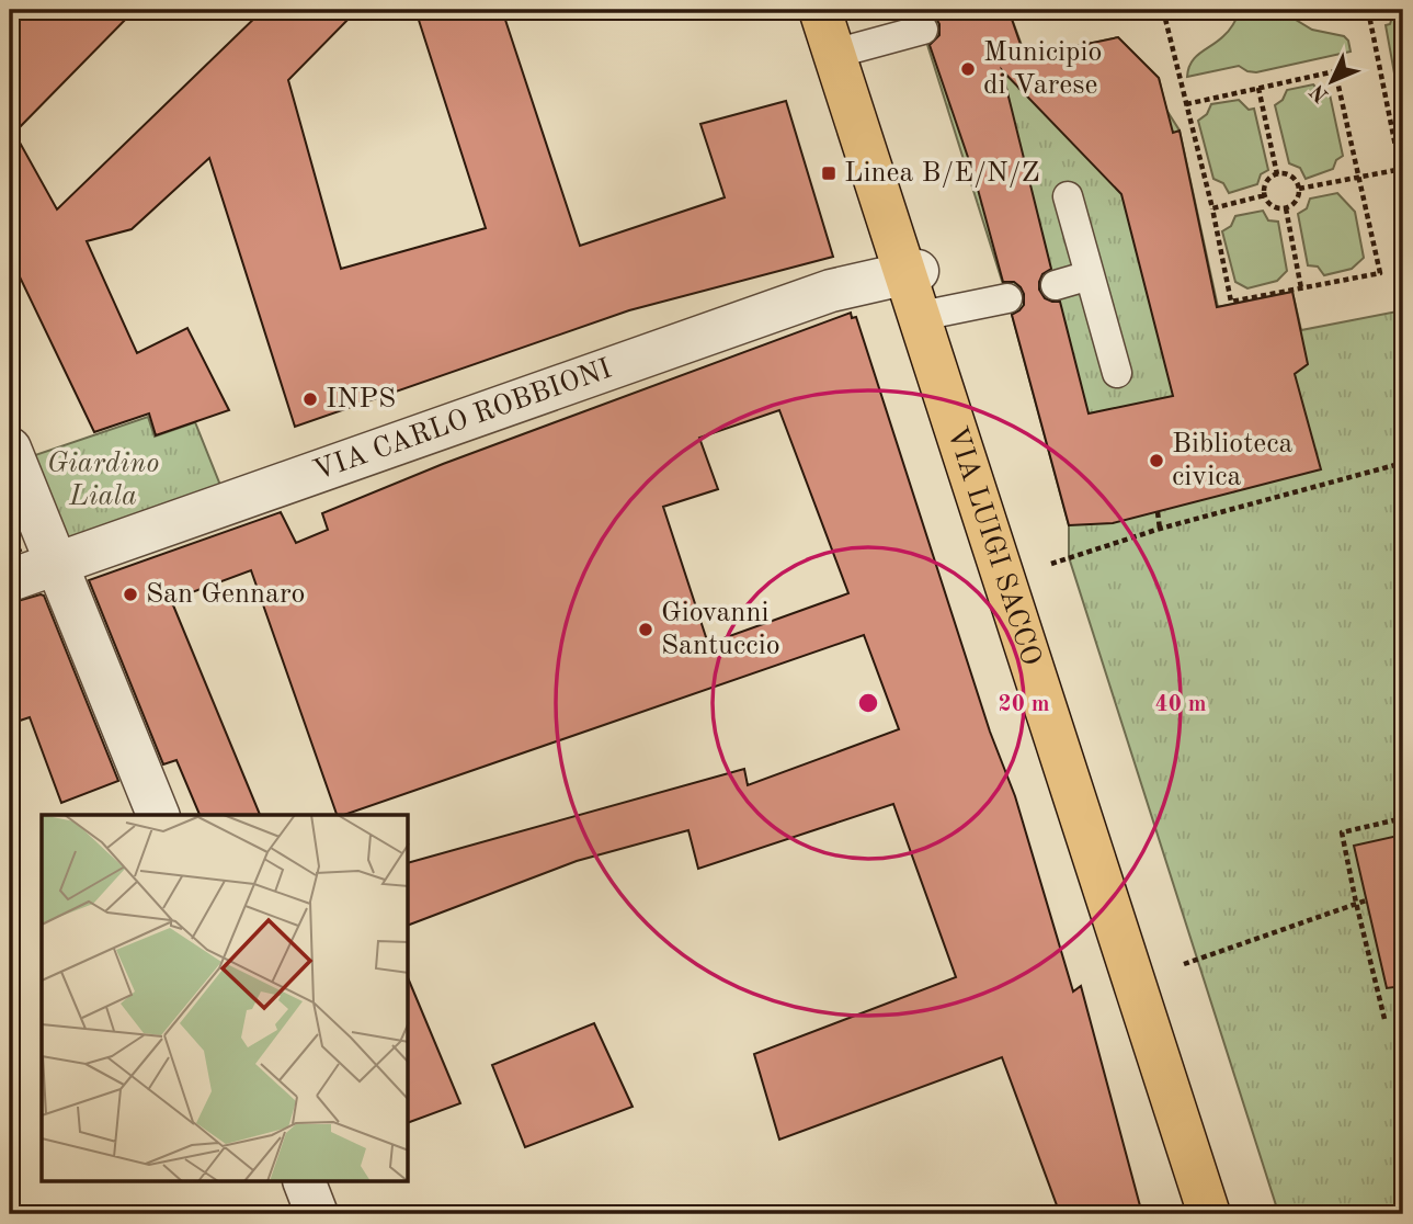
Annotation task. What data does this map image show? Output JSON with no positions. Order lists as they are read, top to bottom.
{
  "streets": {
    "main road": ["VIA LUIGI SACCO"],
    "street": ["VIA CARLO ROBBIONI"]
  },
  "crossings": [
    ["VIA CARLO ROBBIONI", "VIA LUIGI SACCO"]
  ],
  "parks": ["Giardino Liala"],
  "places": {
    "other": [
      "Municipio di Varese",
      "INPS",
      "Biblioteca civica",
      "San Gennaro",
      "Giovanni Santuccio"
    ],
    "transit": ["Linea B/E/N/Z"]
  },
  "north": "bottom left",
  "rings": ["20 m", "40 m"]
}
